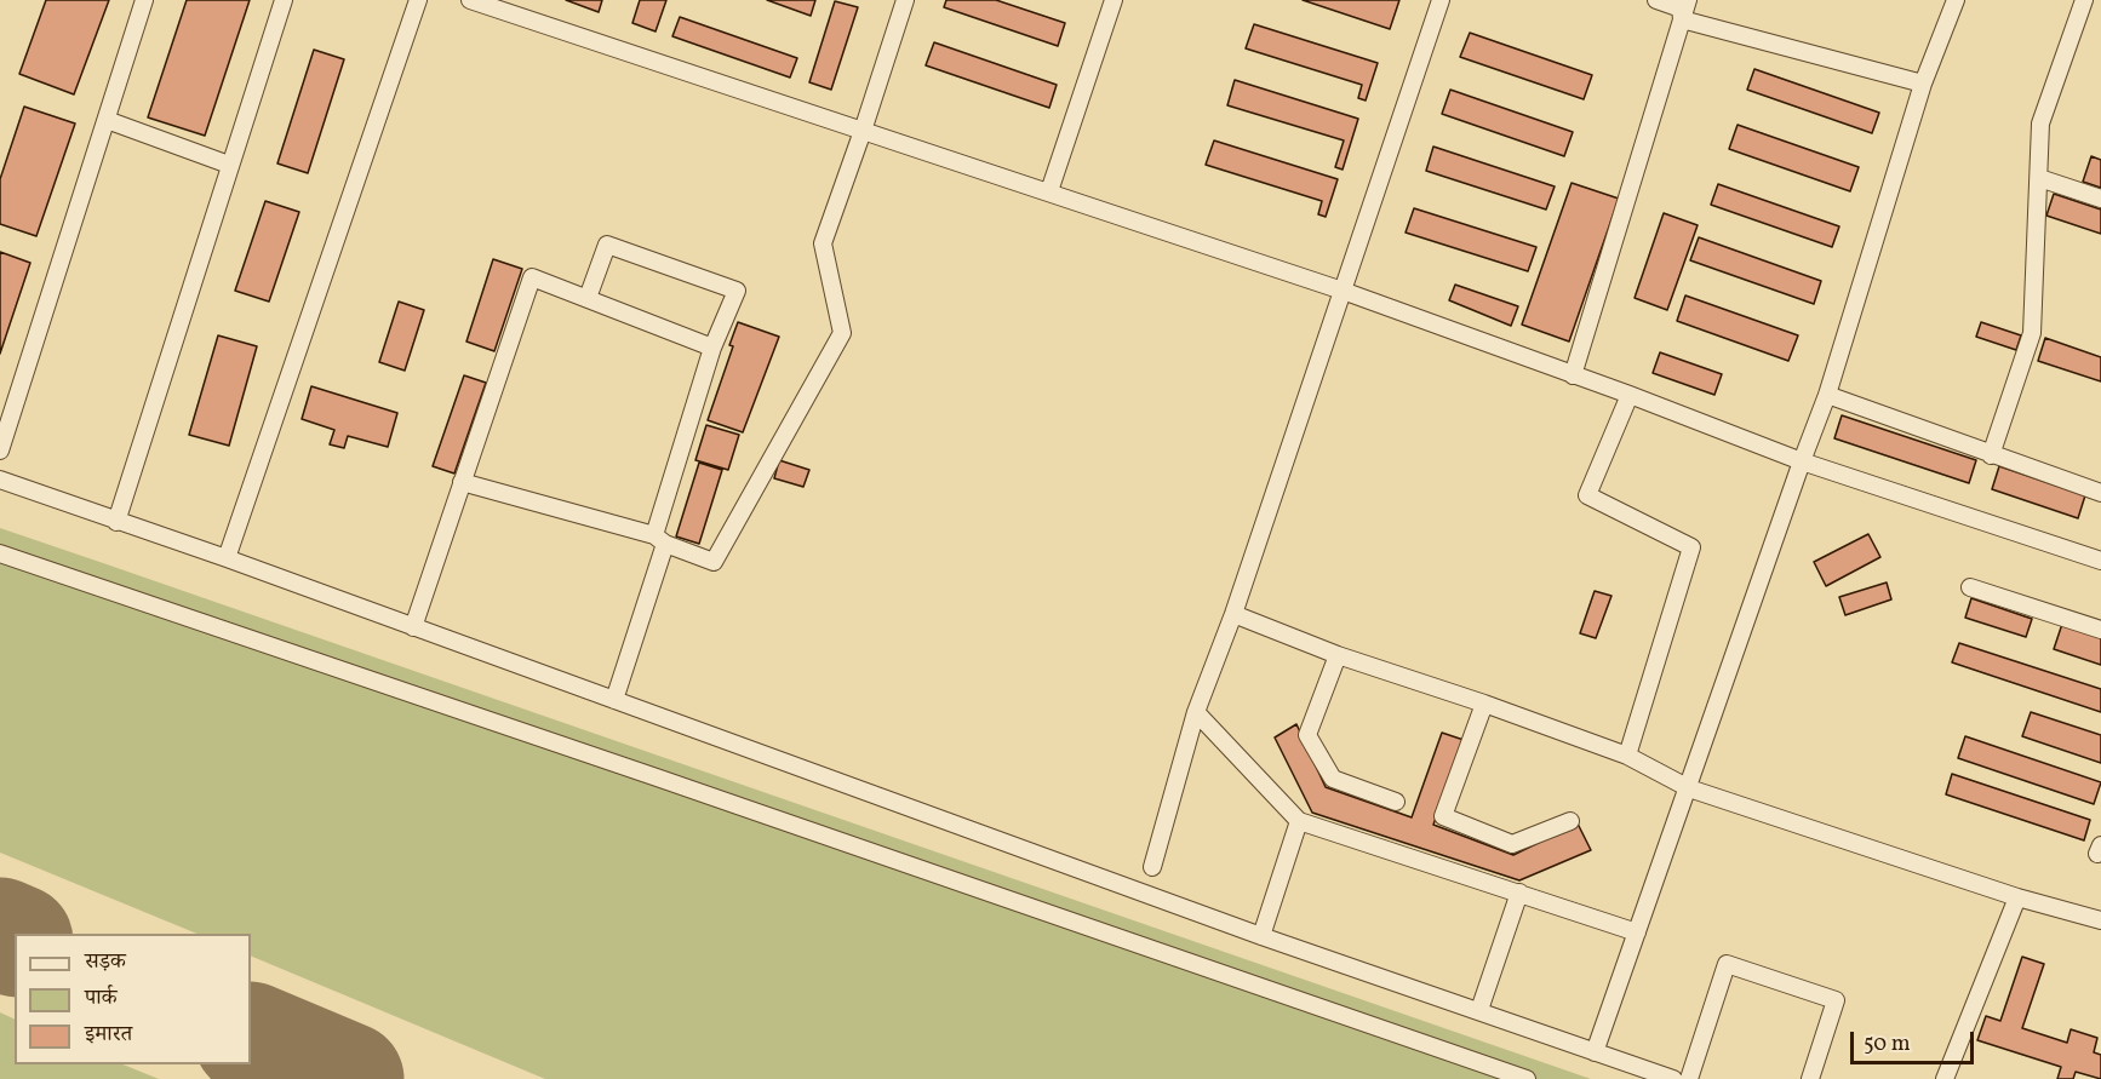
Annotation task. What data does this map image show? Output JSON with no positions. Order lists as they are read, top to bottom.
{
  "legend": ["सड़क", "पार्क", "इमारत"],
  "scale_bar": "50 m"
}
